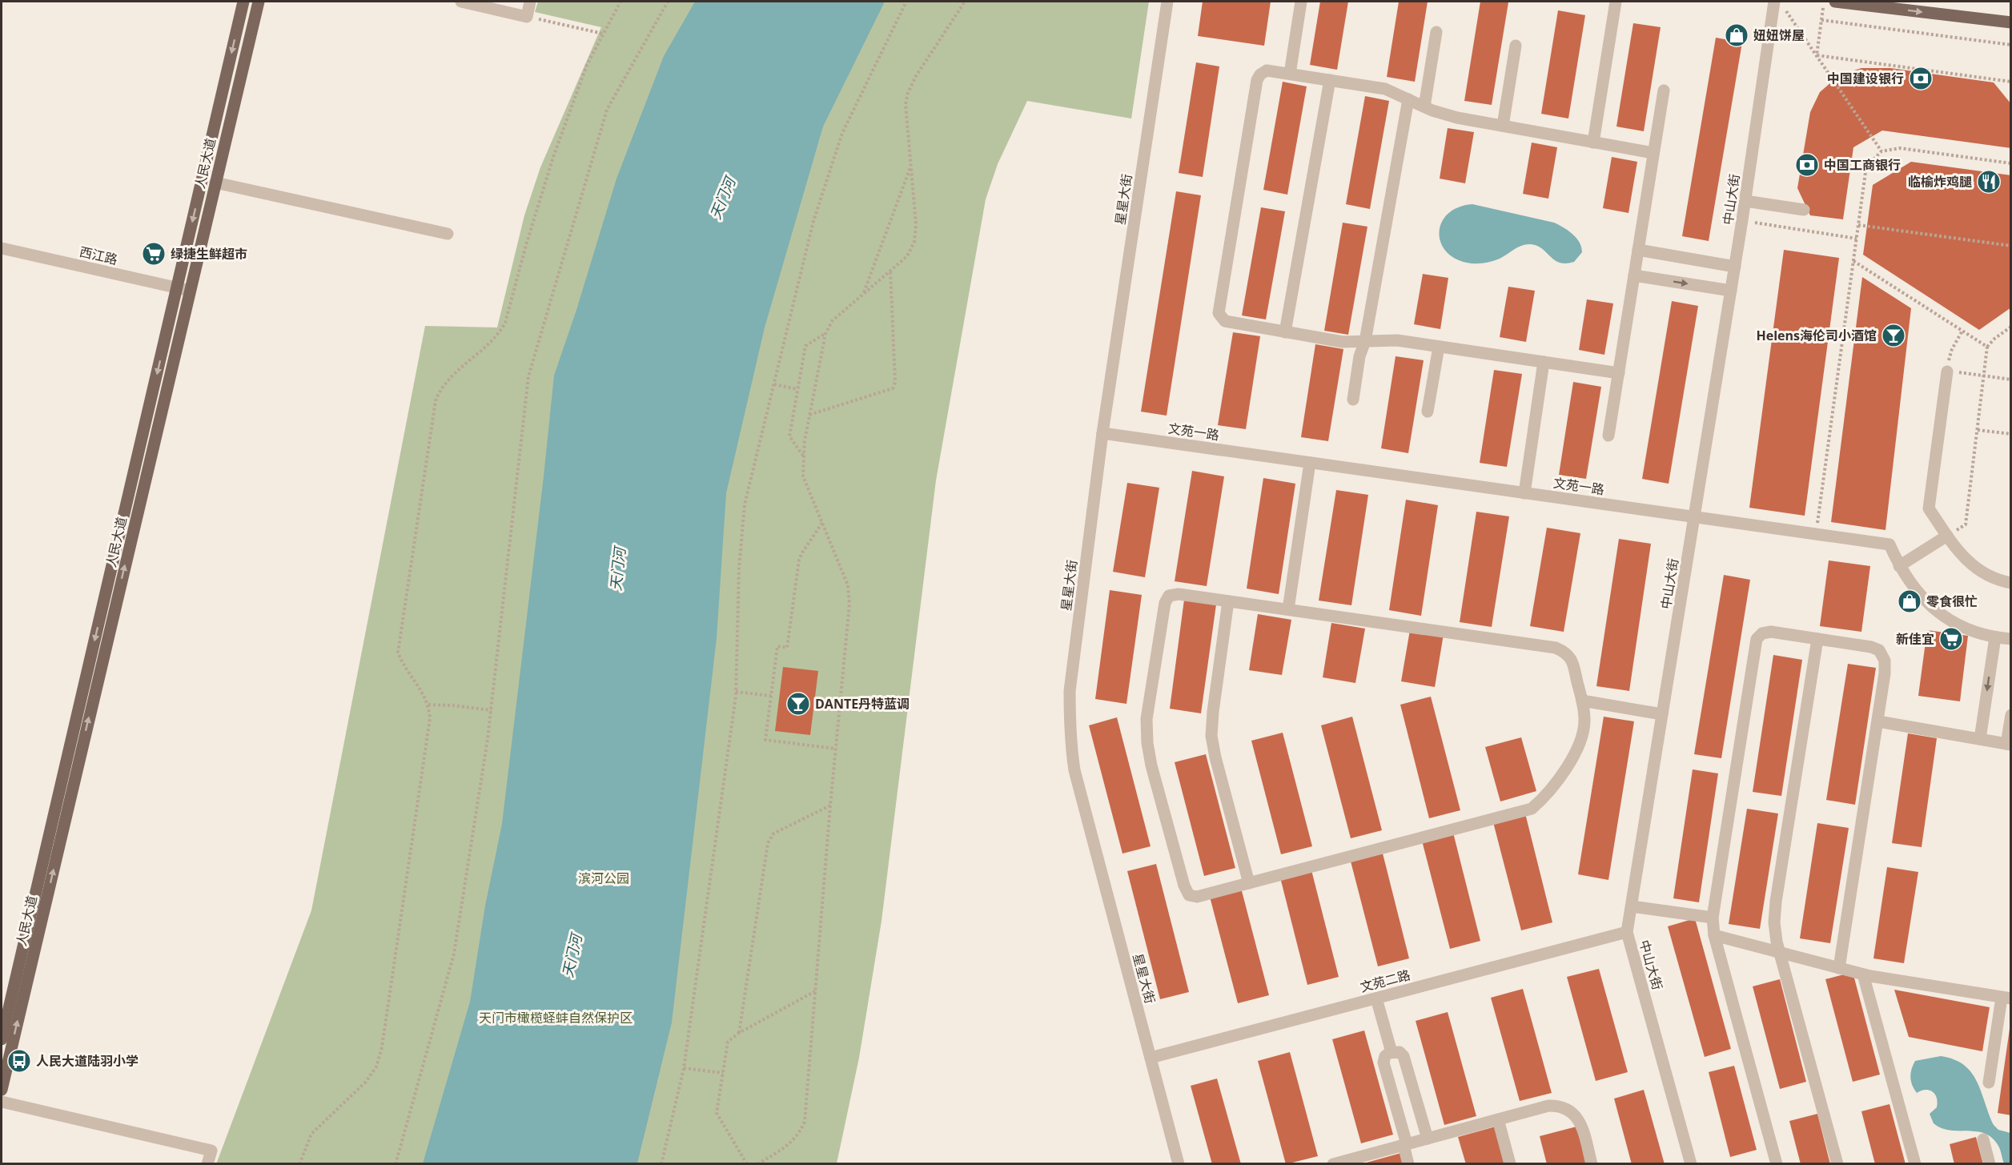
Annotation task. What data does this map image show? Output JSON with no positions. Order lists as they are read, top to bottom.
{
  "streets": {
    "main road": ["人民大道"],
    "street": [
      "星星大街",
      "中山大街",
      "西江路",
      "文苑一路",
      "文苑二路"
    ]
  },
  "crossings": [
    ["人民大道", "西江路"],
    ["星星大街", "文苑一路"],
    ["星星大街", "文苑二路"],
    ["中山大街", "文苑一路"],
    ["中山大街", "文苑二路"]
  ],
  "water": ["天门河"],
  "parks": ["滨河公园", "天门市橄榄蛏蚌自然保护区"],
  "places": {
    "shop": ["妞妞饼屋", "零食很忙"],
    "bank": ["中国建设银行", "中国工商银行"],
    "restaurant": ["临榆炸鸡腿"],
    "supermarket": ["绿捷生鲜超市", "新佳宜"],
    "bar": ["Helens海伦司小酒馆", "DANTE丹特蓝调"],
    "bus stop": ["人民大道陆羽小学"]
  }
}
